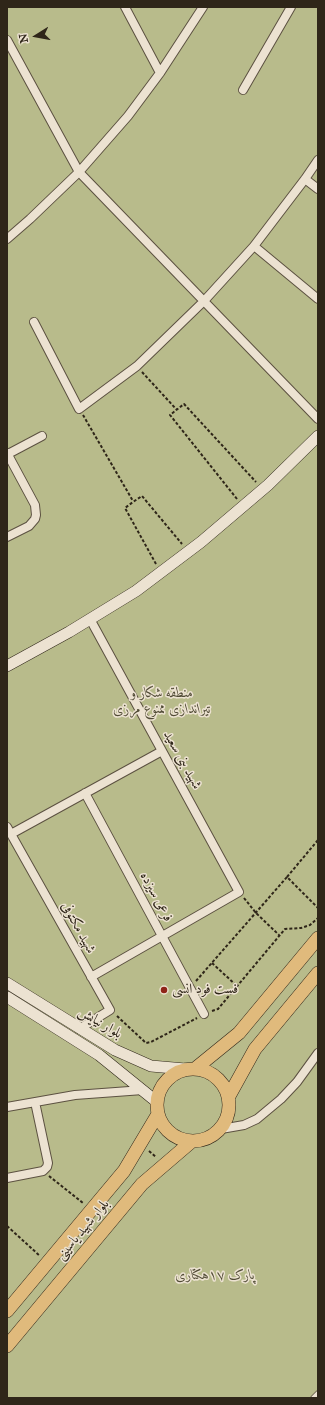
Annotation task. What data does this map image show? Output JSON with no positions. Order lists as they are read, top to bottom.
{
  "streets": {
    "main road": ["بلوار شهید یاسینی"],
    "street": [
      "شهید بنی سعید",
      "فرعی سیزده",
      "شهید مکتوفی",
      "بلوار نیایش"
    ]
  },
  "crossings": [
    ["بلوار نیایش", "بلوار شهید یاسینی"]
  ],
  "parks": ["منطقه شکار و تیراندازی ممنوع مرزی", "پارک ۱۷هکتاری"],
  "places": ["فست فود انسی"],
  "north": "left"
}
